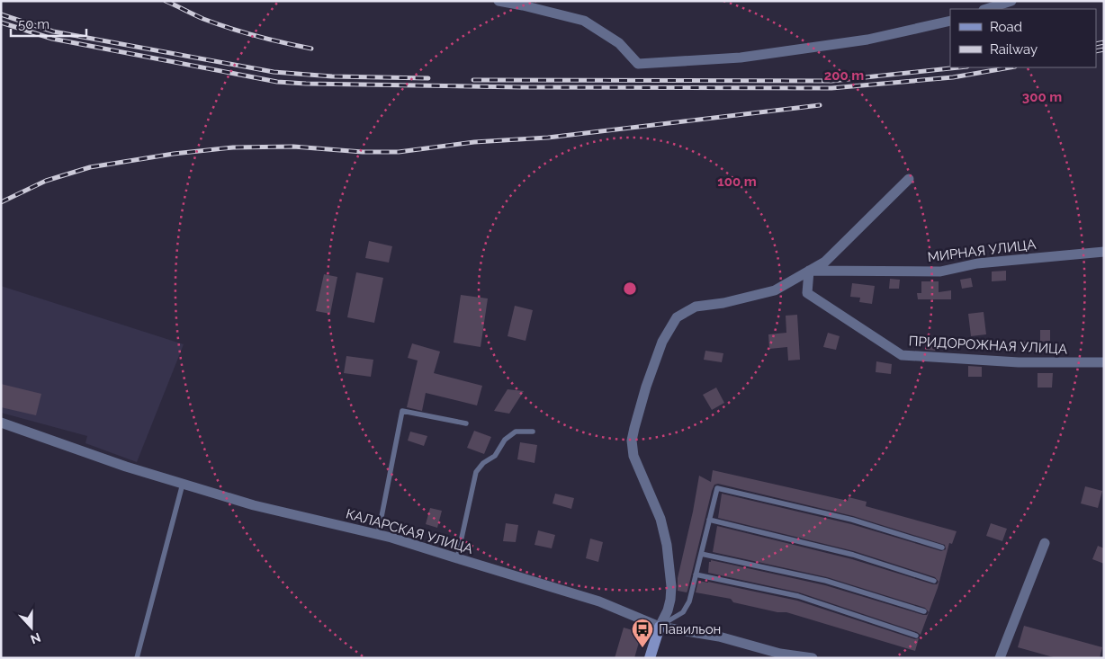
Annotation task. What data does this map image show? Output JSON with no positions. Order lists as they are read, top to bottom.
{
  "streets": {
    "street": ["МИРНАЯ УЛИЦА", "ПРИДОРОЖНАЯ УЛИЦА", "КАЛАРСКАЯ УЛИЦА"]
  },
  "crossings": [
    ["МИРНАЯ УЛИЦА", "ПРИДОРОЖНАЯ УЛИЦА"]
  ],
  "places": {
    "bus stop": ["Павильон"]
  },
  "legend": ["Road", "Railway"],
  "scale_bar": "50 m",
  "north": "bottom",
  "rings": ["200 m", "300 m", "100 m"]
}
